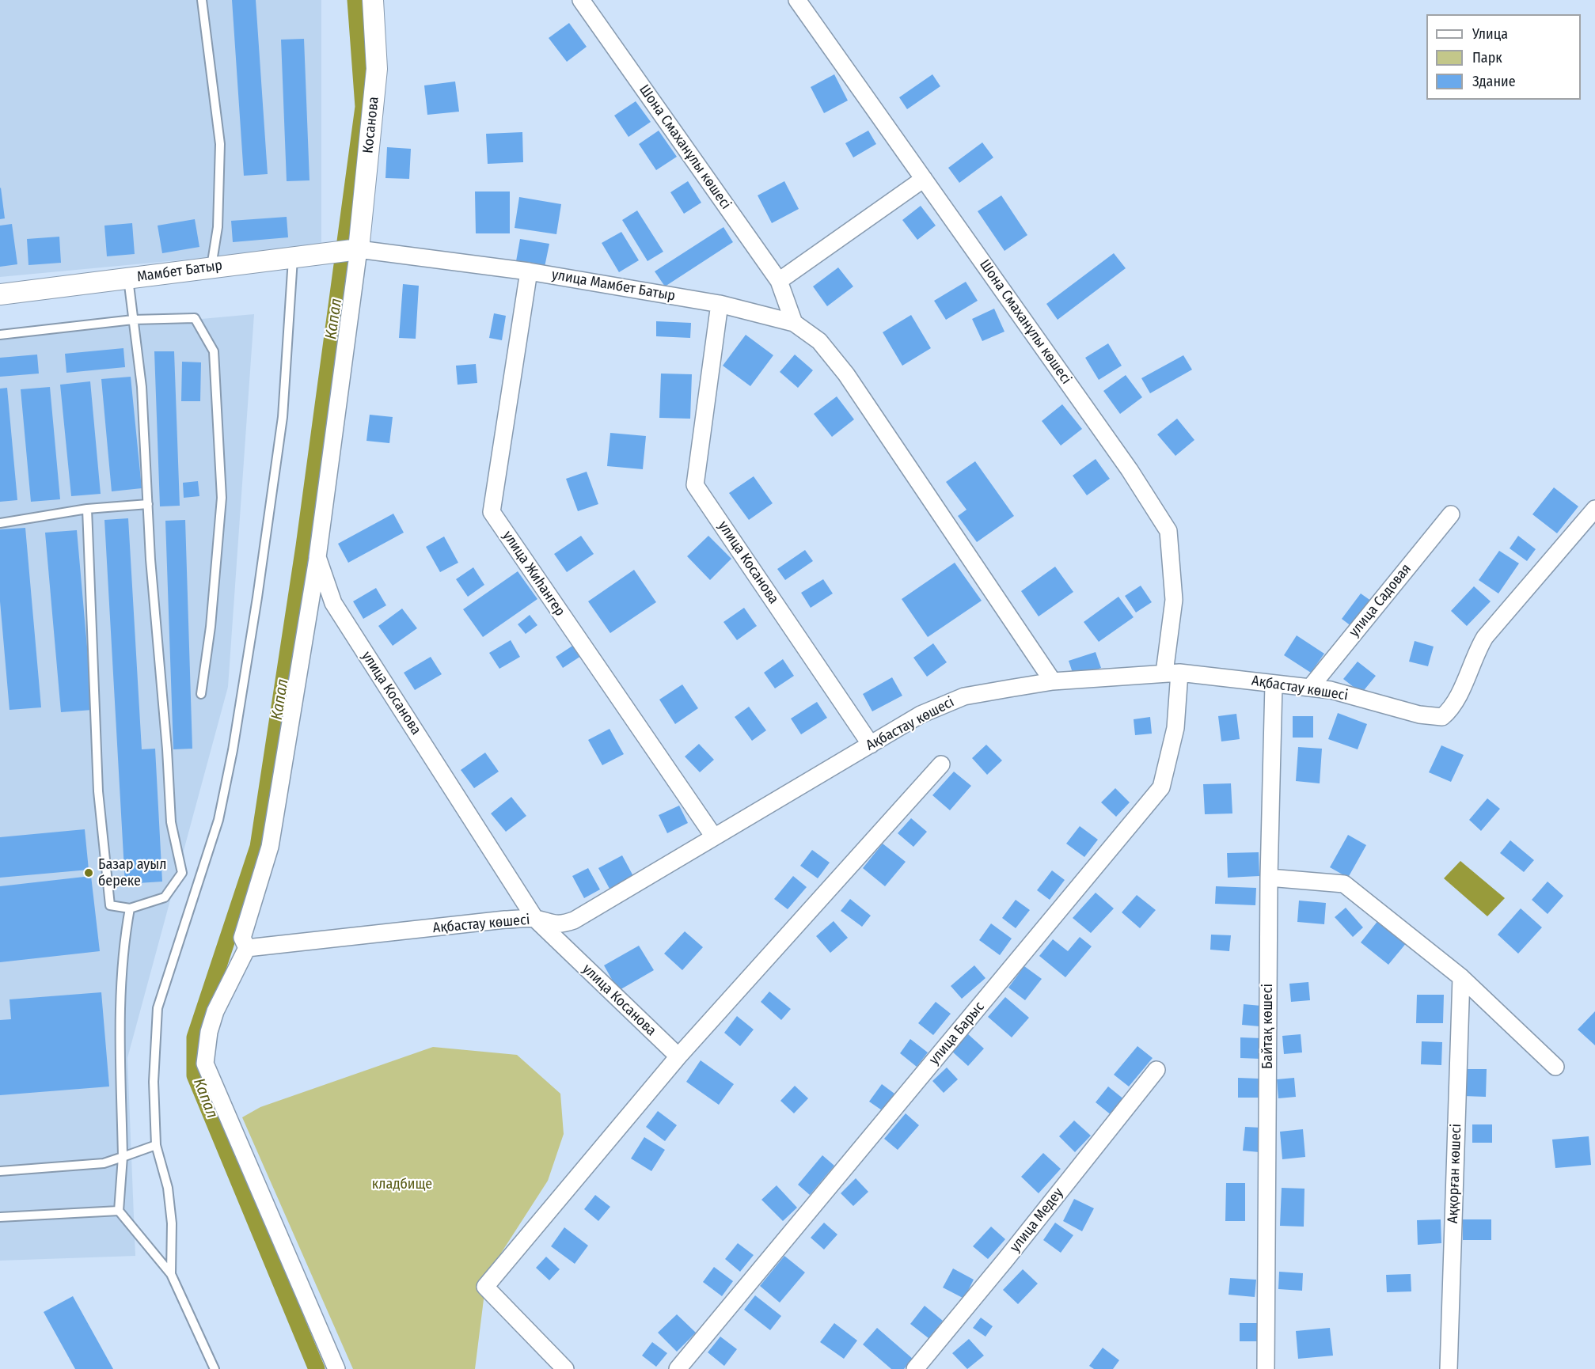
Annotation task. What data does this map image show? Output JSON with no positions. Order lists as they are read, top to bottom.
{
  "streets": {
    "street": [
      "Косанова",
      "Шона Смаханұлы көшесі",
      "Мамбет Батыр",
      "улица Мамбет Батыр",
      "улица Косанова",
      "улица Жиhангер",
      "улица Садовая",
      "Ақбастау көшесі",
      "Байтақ көшесі",
      "улица Барыс",
      "Аққорған көшесі",
      "улица Медеу"
    ]
  },
  "crossings": [
    ["Косанова", "Мамбет Батыр"],
    ["Косанова", "улица Мамбет Батыр"],
    ["Косанова", "улица Косанова"],
    ["Шона Смаханұлы көшесі", "улица Мамбет Батыр"],
    ["Шона Смаханұлы көшесі", "Ақбастау көшесі"],
    ["Шона Смаханұлы көшесі", "улица Барыс"],
    ["Мамбет Батыр", "улица Мамбет Батыр"],
    ["Мамбет Батыр", "улица Косанова"],
    ["улица Мамбет Батыр", "улица Косанова"],
    ["улица Мамбет Батыр", "улица Жиhангер"],
    ["улица Мамбет Батыр", "Ақбастау көшесі"],
    ["улица Косанова", "Ақбастау көшесі"],
    ["улица Жиhангер", "Ақбастау көшесі"],
    ["улица Садовая", "Ақбастау көшесі"],
    ["Ақбастау көшесі", "Байтақ көшесі"],
    ["Ақбастау көшесі", "улица Барыс"]
  ],
  "water": ["Капал"],
  "parks": ["кладбище"],
  "places": ["Базар ауыл береке"],
  "legend": ["Улица", "Парк", "Здание"]
}
